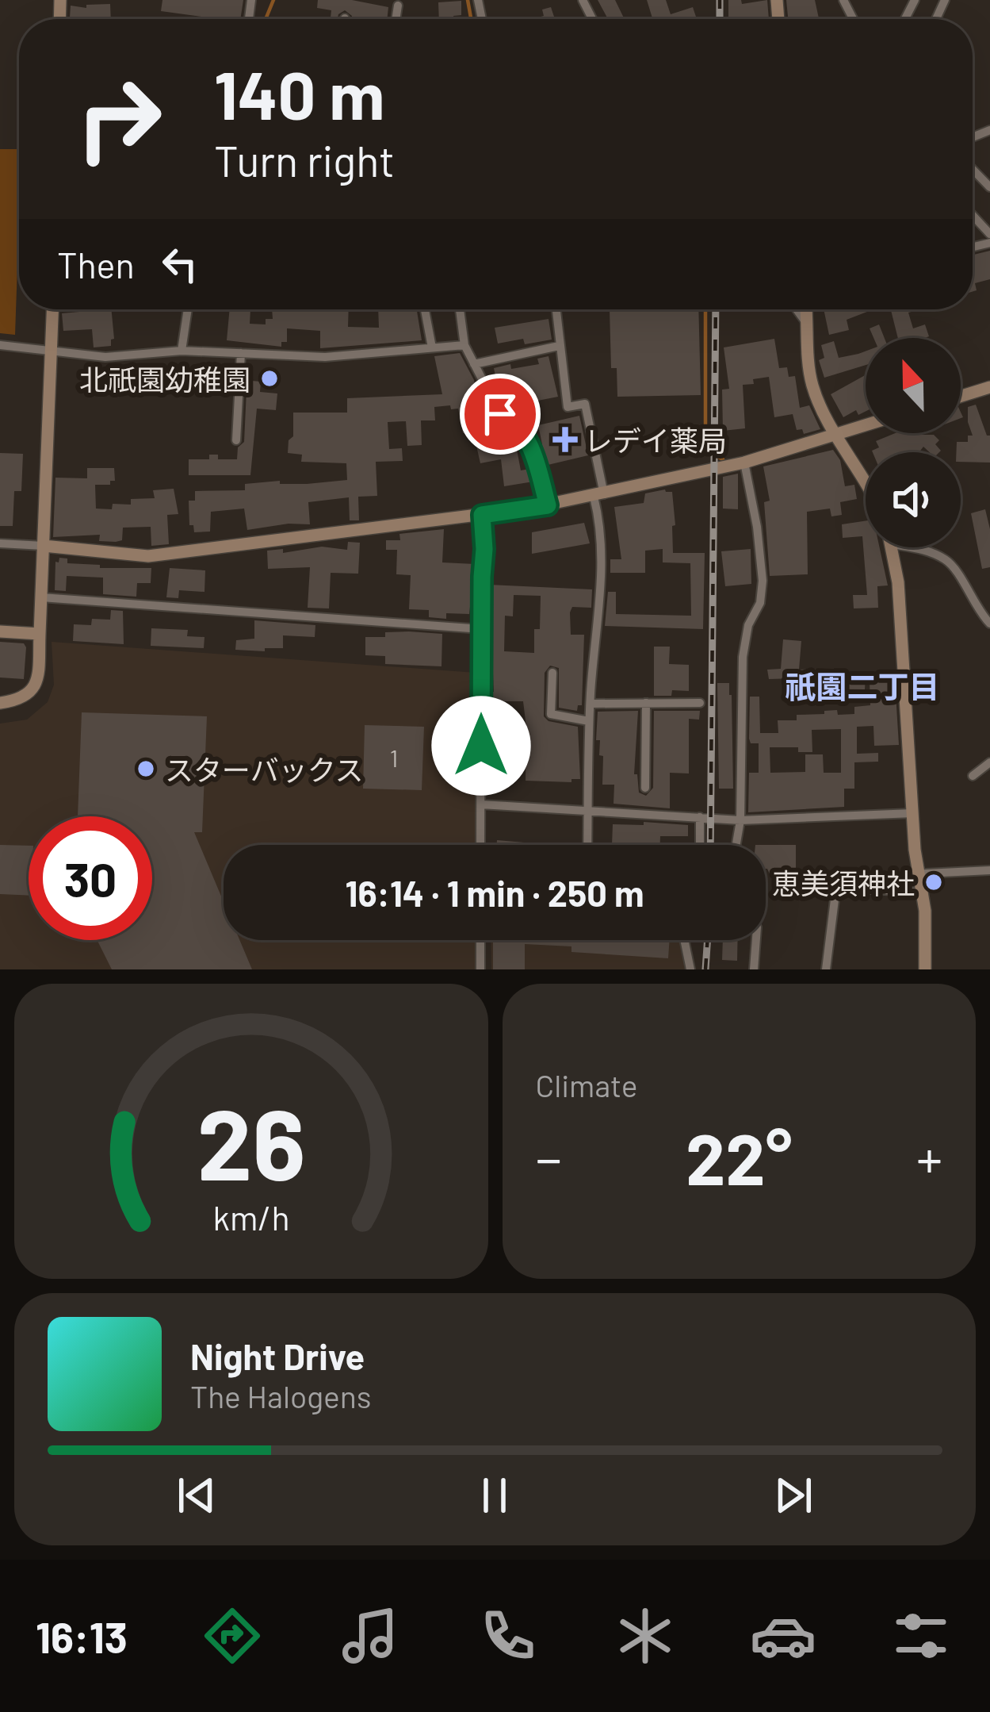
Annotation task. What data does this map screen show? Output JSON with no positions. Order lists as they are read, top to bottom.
{
  "districts": ["祇園二丁目"],
  "places": {
    "other": ["北祇園幼稚園", "スターバックス", "恵美須神社"],
    "health": ["レデイ薬局"]
  },
  "house_numbers": ["1"],
  "north": "top",
  "page": {
    "turn": ["140 m", "Turn right"],
    "then": "Then",
    "limit": "30",
    "trip": "16:14 · 1 min · 250 m",
    "tile": "Climate",
    "heat": ["−", "22°", "+"],
    "song": ["Night Drive", "The Halogens"],
    "tabs": "16:13",
    "gauge": ["26", "km/h"]
  }
}
